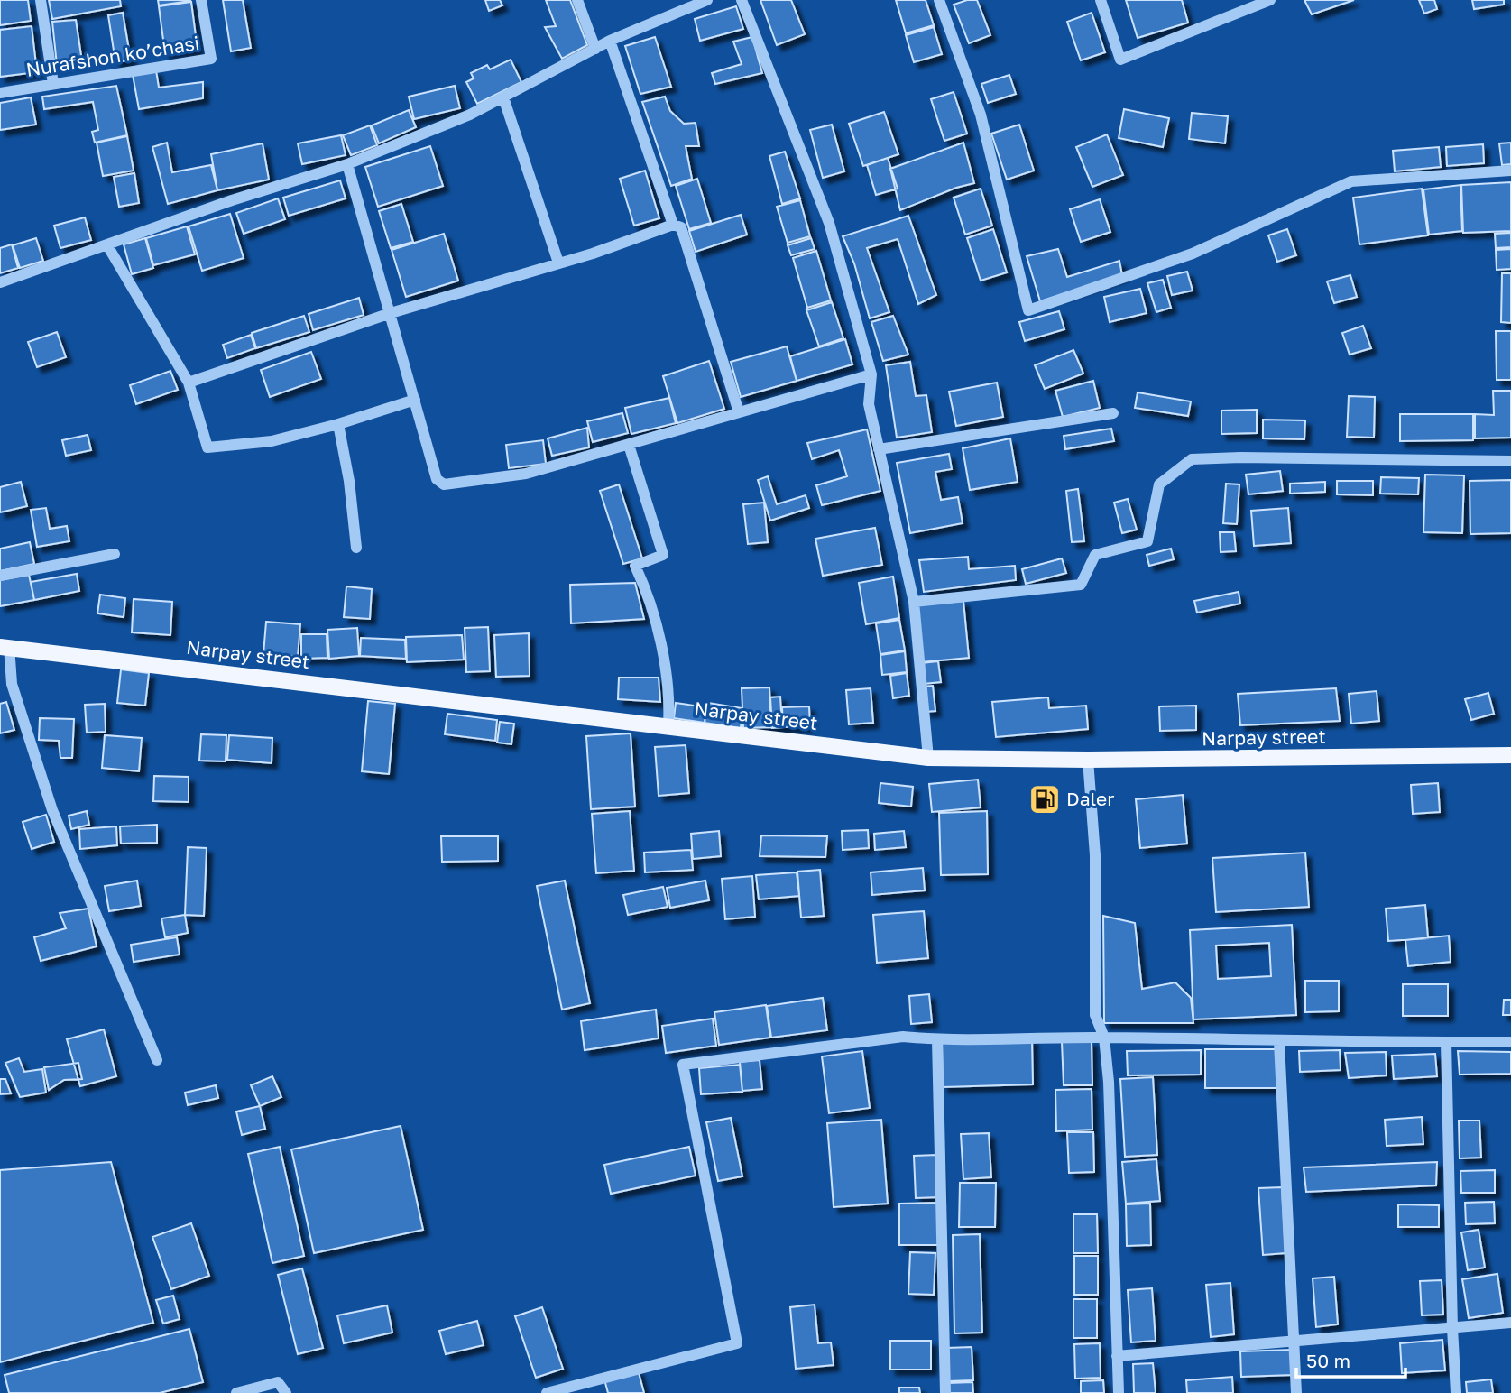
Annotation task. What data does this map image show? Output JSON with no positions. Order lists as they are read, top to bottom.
{
  "streets": {
    "main road": ["Narpay street"],
    "street": ["Nurafshon ko’chasi"]
  },
  "places": {
    "fuel station": ["Daler"]
  },
  "scale_bar": "50 m"
}
